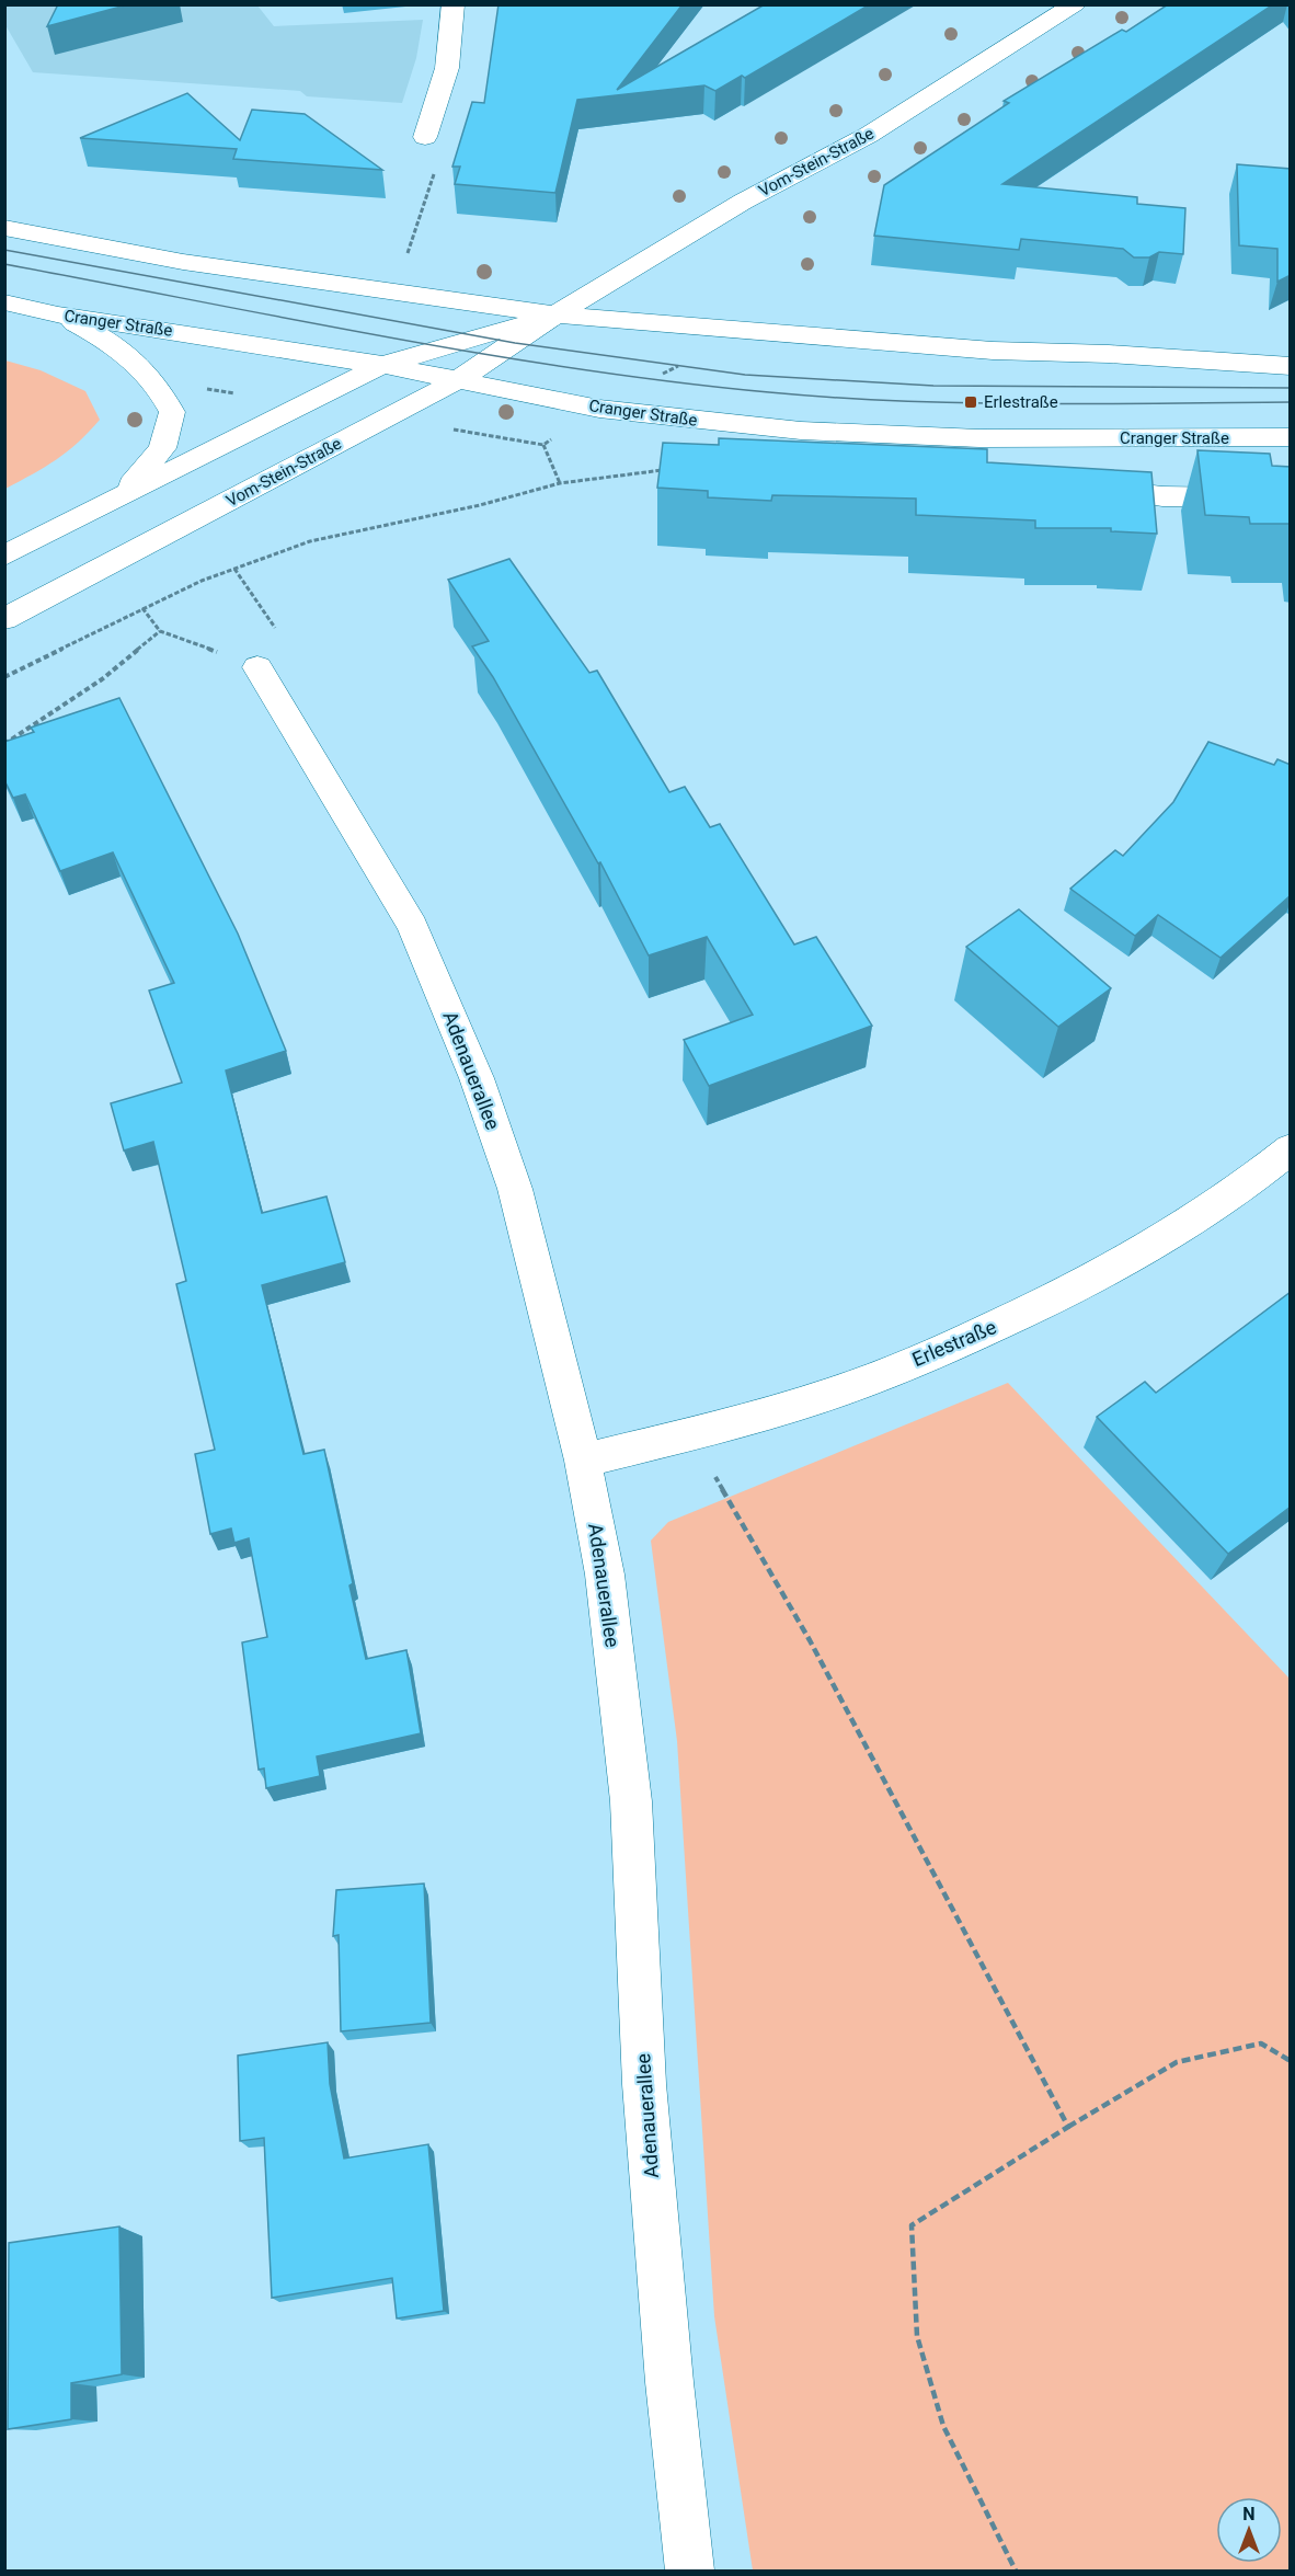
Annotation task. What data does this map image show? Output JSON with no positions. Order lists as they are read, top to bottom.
{
  "streets": {
    "main road": [
      "Vom-Stein-Straße",
      "Cranger Straße",
      "Adenauerallee",
      "Erlestraße"
    ]
  },
  "crossings": [
    ["Vom-Stein-Straße", "Cranger Straße"],
    ["Adenauerallee", "Erlestraße"]
  ],
  "places": {
    "transit": ["Erlestraße"]
  },
  "north": "top"
}
